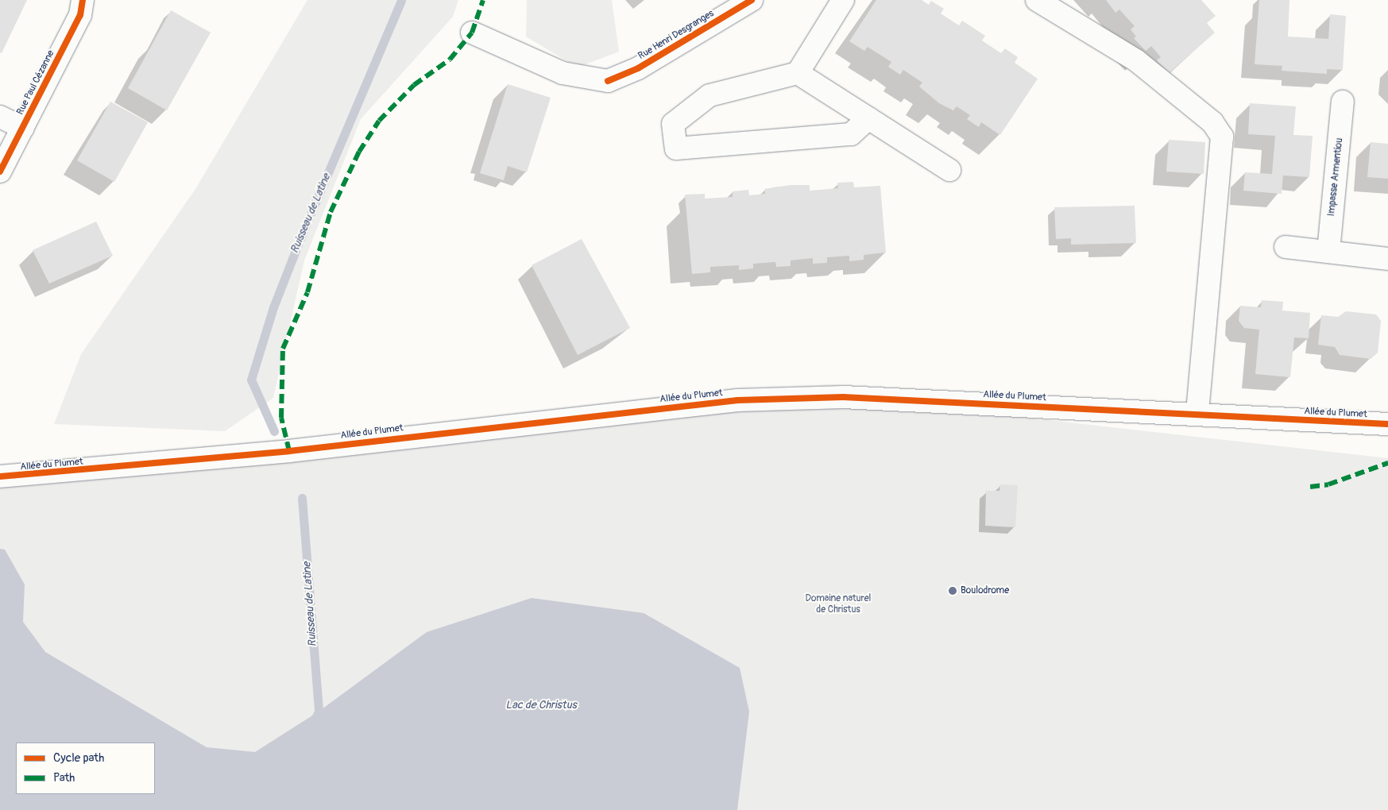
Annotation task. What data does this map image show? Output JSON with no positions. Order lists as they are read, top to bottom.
{
  "streets": {
    "street": [
      "Rue Henri Desgranges",
      "Rue Paul Cézanne",
      "Impasse Armentiou",
      "Allée du Plumet"
    ]
  },
  "water": ["Ruisseau de Latine", "Lac de Christus"],
  "parks": ["Domaine naturel de Christus"],
  "places": ["Boulodrome"],
  "legend": ["Cycle path", "Path"]
}
